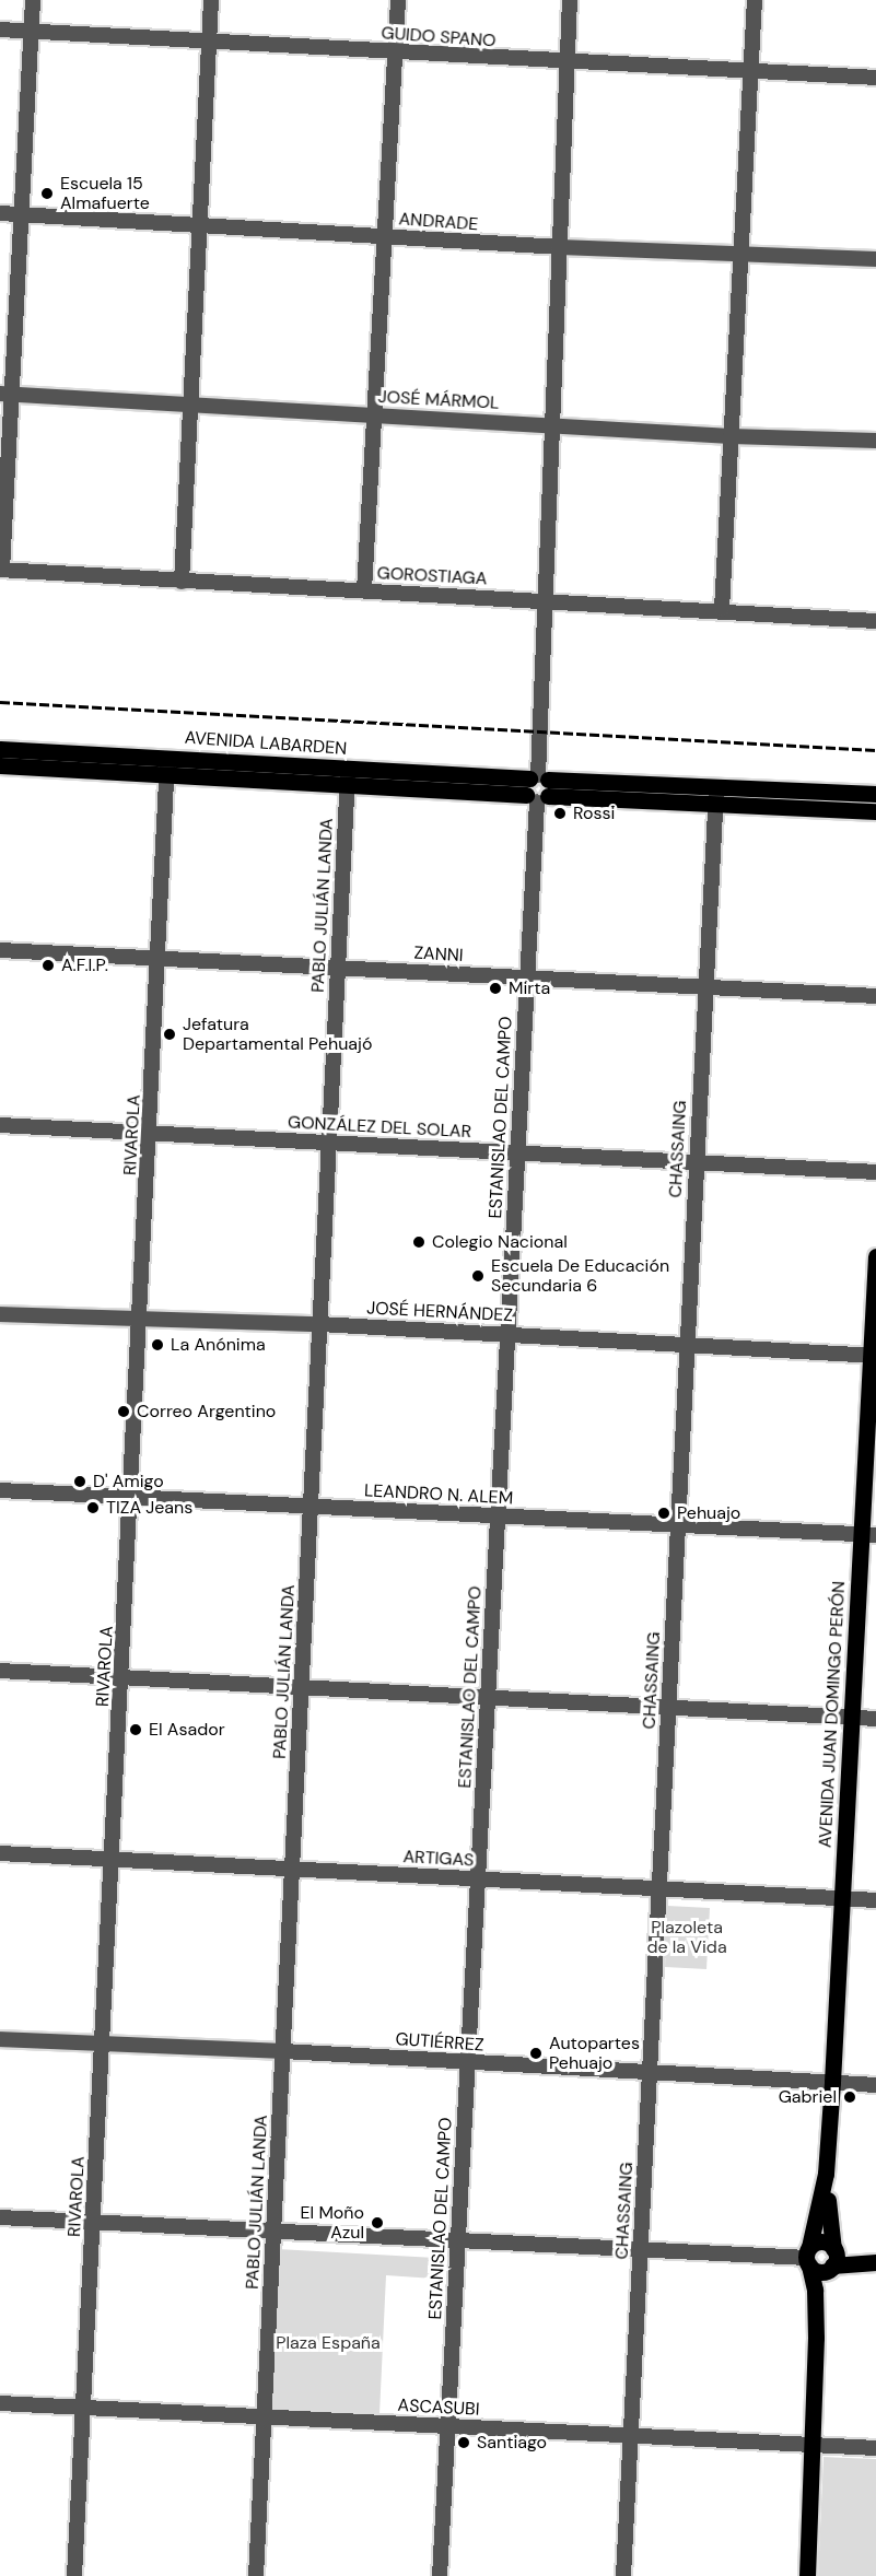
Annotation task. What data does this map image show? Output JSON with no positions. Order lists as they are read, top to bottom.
{
  "streets": {
    "main road": ["AVENIDA LABARDEN", "AVENIDA JUAN DOMINGO PERÓN"],
    "street": [
      "GUIDO SPANO",
      "ANDRADE",
      "JOSÉ MÁRMOL",
      "GOROSTIAGA",
      "PABLO JULIÁN LANDA",
      "ZANNI",
      "ESTANISLAO DEL CAMPO",
      "GONZÁLEZ DEL SOLAR",
      "RIVAROLA",
      "CHASSAING",
      "JOSÉ HERNÁNDEZ",
      "LEANDRO N. ALEM",
      "ARTIGAS",
      "GUTIÉRREZ",
      "ASCASUBI"
    ]
  },
  "crossings": [
    ["GUIDO SPANO", "ESTANISLAO DEL CAMPO"],
    ["ANDRADE", "ESTANISLAO DEL CAMPO"],
    ["JOSÉ MÁRMOL", "ESTANISLAO DEL CAMPO"],
    ["GOROSTIAGA", "ESTANISLAO DEL CAMPO"],
    ["AVENIDA LABARDEN", "PABLO JULIÁN LANDA"],
    ["AVENIDA LABARDEN", "ESTANISLAO DEL CAMPO"],
    ["AVENIDA LABARDEN", "RIVAROLA"],
    ["AVENIDA LABARDEN", "CHASSAING"],
    ["PABLO JULIÁN LANDA", "ZANNI"],
    ["PABLO JULIÁN LANDA", "GONZÁLEZ DEL SOLAR"],
    ["PABLO JULIÁN LANDA", "JOSÉ HERNÁNDEZ"],
    ["PABLO JULIÁN LANDA", "LEANDRO N. ALEM"],
    ["PABLO JULIÁN LANDA", "ARTIGAS"],
    ["PABLO JULIÁN LANDA", "GUTIÉRREZ"],
    ["PABLO JULIÁN LANDA", "ASCASUBI"],
    ["ZANNI", "ESTANISLAO DEL CAMPO"],
    ["ZANNI", "RIVAROLA"],
    ["ZANNI", "CHASSAING"],
    ["ESTANISLAO DEL CAMPO", "GONZÁLEZ DEL SOLAR"],
    ["ESTANISLAO DEL CAMPO", "JOSÉ HERNÁNDEZ"],
    ["ESTANISLAO DEL CAMPO", "LEANDRO N. ALEM"],
    ["ESTANISLAO DEL CAMPO", "ARTIGAS"],
    ["ESTANISLAO DEL CAMPO", "GUTIÉRREZ"],
    ["ESTANISLAO DEL CAMPO", "ASCASUBI"],
    ["GONZÁLEZ DEL SOLAR", "RIVAROLA"],
    ["GONZÁLEZ DEL SOLAR", "CHASSAING"],
    ["RIVAROLA", "JOSÉ HERNÁNDEZ"],
    ["RIVAROLA", "LEANDRO N. ALEM"],
    ["RIVAROLA", "ARTIGAS"],
    ["RIVAROLA", "GUTIÉRREZ"],
    ["RIVAROLA", "ASCASUBI"],
    ["CHASSAING", "JOSÉ HERNÁNDEZ"],
    ["CHASSAING", "LEANDRO N. ALEM"],
    ["CHASSAING", "ARTIGAS"],
    ["CHASSAING", "GUTIÉRREZ"],
    ["CHASSAING", "ASCASUBI"],
    ["JOSÉ HERNÁNDEZ", "AVENIDA JUAN DOMINGO PERÓN"],
    ["LEANDRO N. ALEM", "AVENIDA JUAN DOMINGO PERÓN"],
    ["AVENIDA JUAN DOMINGO PERÓN", "ARTIGAS"],
    ["AVENIDA JUAN DOMINGO PERÓN", "GUTIÉRREZ"],
    ["AVENIDA JUAN DOMINGO PERÓN", "ASCASUBI"]
  ],
  "parks": ["Plazoleta de la Vida", "Plaza España"],
  "places": [
    "Escuela 15 Almafuerte",
    "Rossi",
    "A.F.I.P.",
    "Mirta",
    "Jefatura Departamental Pehuajó",
    "Colegio Nacional",
    "Escuela De Educación Secundaria 6",
    "La Anónima",
    "Correo Argentino",
    "D' Amigo",
    "TIZA Jeans",
    "Pehuajo",
    "El Asador",
    "Autopartes Pehuajo",
    "Gabriel",
    "El Moño Azul",
    "Santiago"
  ]
}
